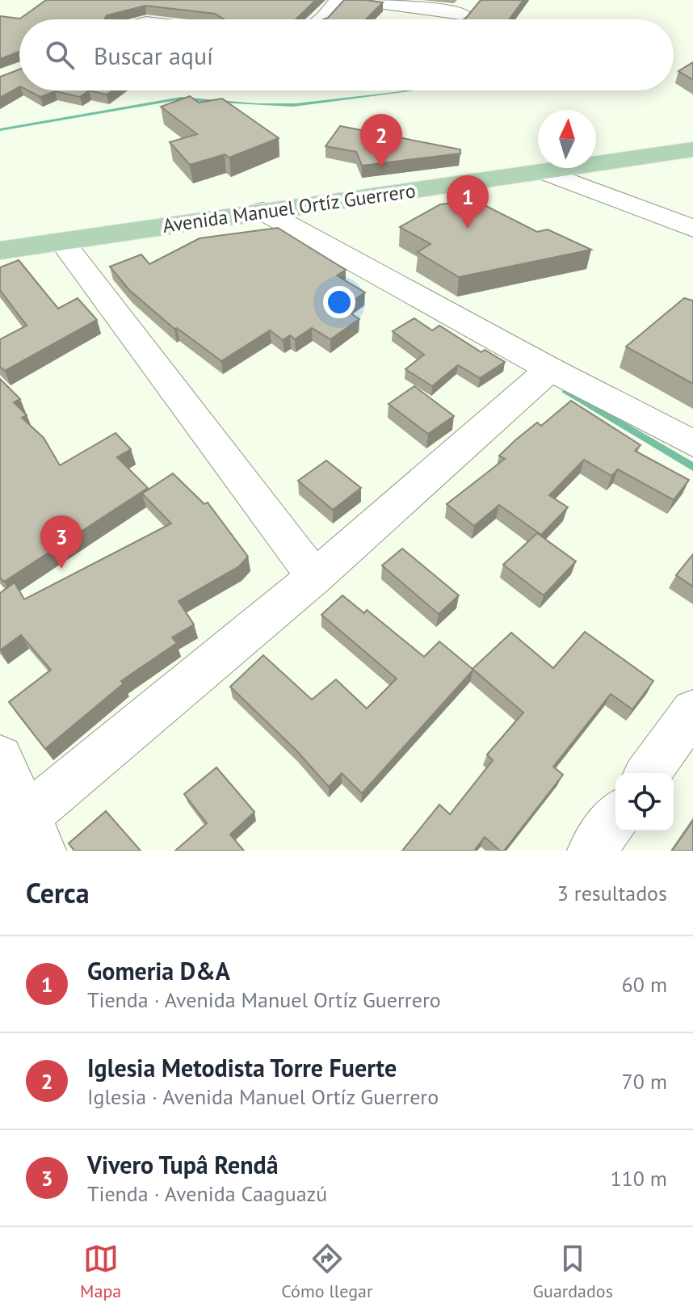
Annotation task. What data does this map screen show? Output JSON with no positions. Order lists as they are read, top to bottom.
{
  "streets": {
    "main road": ["Avenida Manuel Ortíz Guerrero"]
  },
  "north": "top",
  "page": {
    "search": "Buscar aquí",
    "pins": ["2", "1", "3"],
    "heading": ["Cerca", "3 resultados"],
    "list": [
      {
        "mark": "1",
        "name": "Gomeria D&A",
        "note": "Tienda · Avenida Manuel Ortíz Guerrero",
        "value": "60 m"
      },
      {
        "mark": "2",
        "name": "Iglesia Metodista Torre Fuerte",
        "note": "Iglesia · Avenida Manuel Ortíz Guerrero",
        "value": "70 m"
      },
      {
        "mark": "3",
        "name": "Vivero Tupâ Rendâ",
        "note": "Tienda · Avenida Caaguazú",
        "value": "110 m"
      }
    ],
    "nav": ["Mapa", "Cómo llegar", "Guardados"]
  }
}
